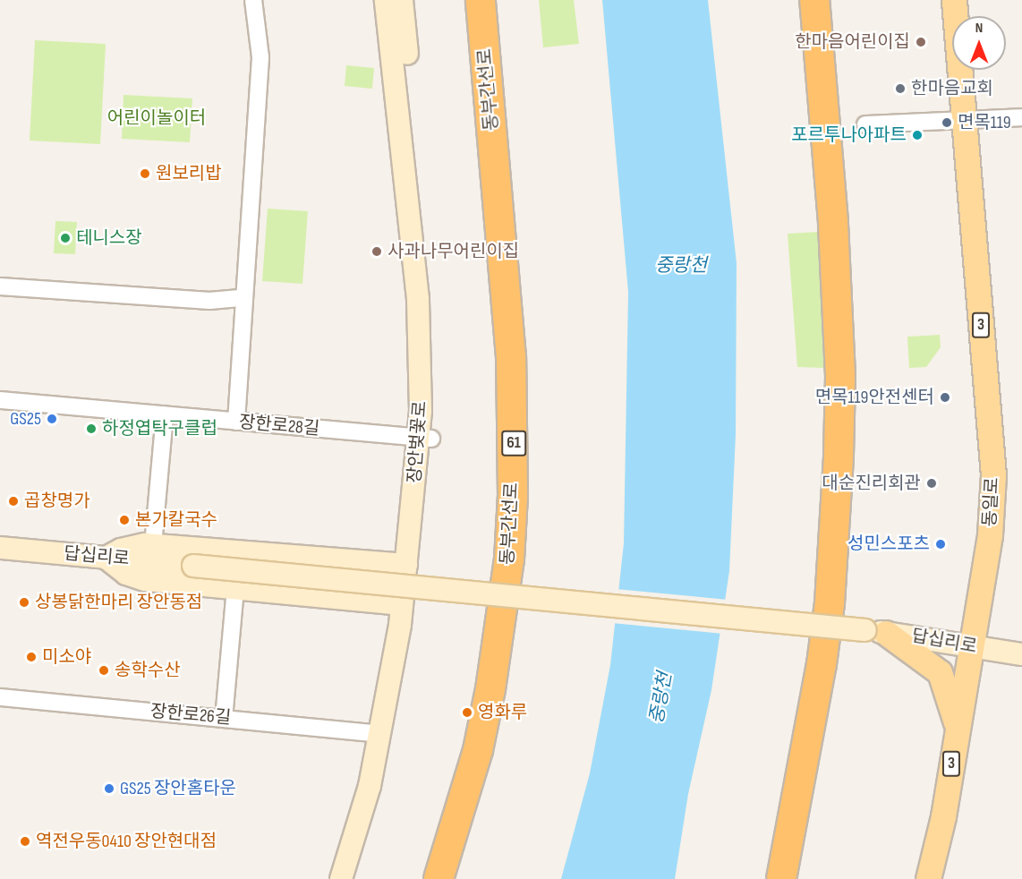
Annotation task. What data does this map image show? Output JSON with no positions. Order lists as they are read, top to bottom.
{
  "streets": {
    "highway": ["동부간선로", "61"],
    "main road": ["3", "동일로"],
    "street": [
      "장한로28길",
      "장안벚꽃로",
      "답십리로",
      "장한로26길"
    ]
  },
  "crossings": [
    ["장한로28길", "장안벚꽃로"],
    ["장한로28길", "답십리로"],
    ["장안벚꽃로", "장한로26길"],
    ["동일로", "답십리로"]
  ],
  "water": ["중랑천"],
  "parks": ["어린이놀이터"],
  "places": [
    "한마음어린이집",
    "한마음교회",
    "면목119",
    "포르투나아파트",
    "원보리밥",
    "테니스장",
    "사과나무어린이집",
    "면목119안전센터",
    "GS25",
    "하정엽탁구클럽",
    "대순진리회관",
    "곱창명가",
    "본가칼국수",
    "성민스포츠",
    "상봉닭한마리 장안동점",
    "미소야",
    "송학수산",
    "영화루",
    "GS25 장안홈타운",
    "역전우동0410 장안현대점"
  ],
  "north": "top"
}
